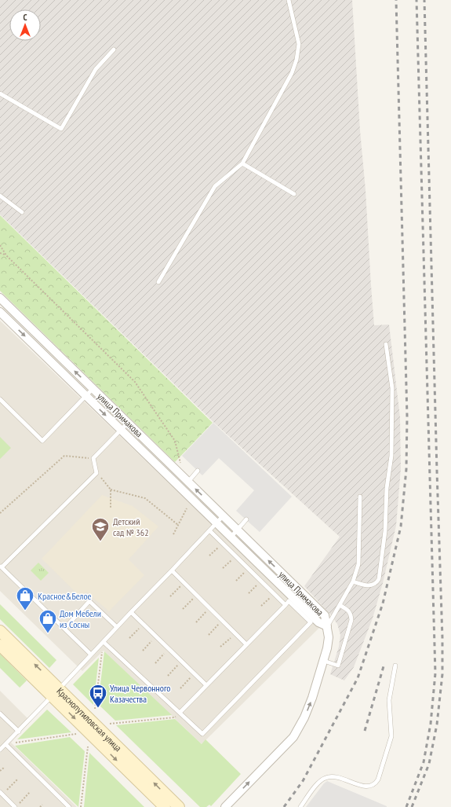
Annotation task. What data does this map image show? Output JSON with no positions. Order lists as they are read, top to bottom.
{
  "streets": {
    "main road": ["Краснопутиловская улица"],
    "street": ["улица Примакова"]
  },
  "places": {
    "school or university": ["Детский сад № 362"],
    "shop": ["Красное&Белое", "Дом Мебели из Сосны"],
    "bus stop": ["Улица Червонного Казачества"]
  },
  "north": "top"
}
